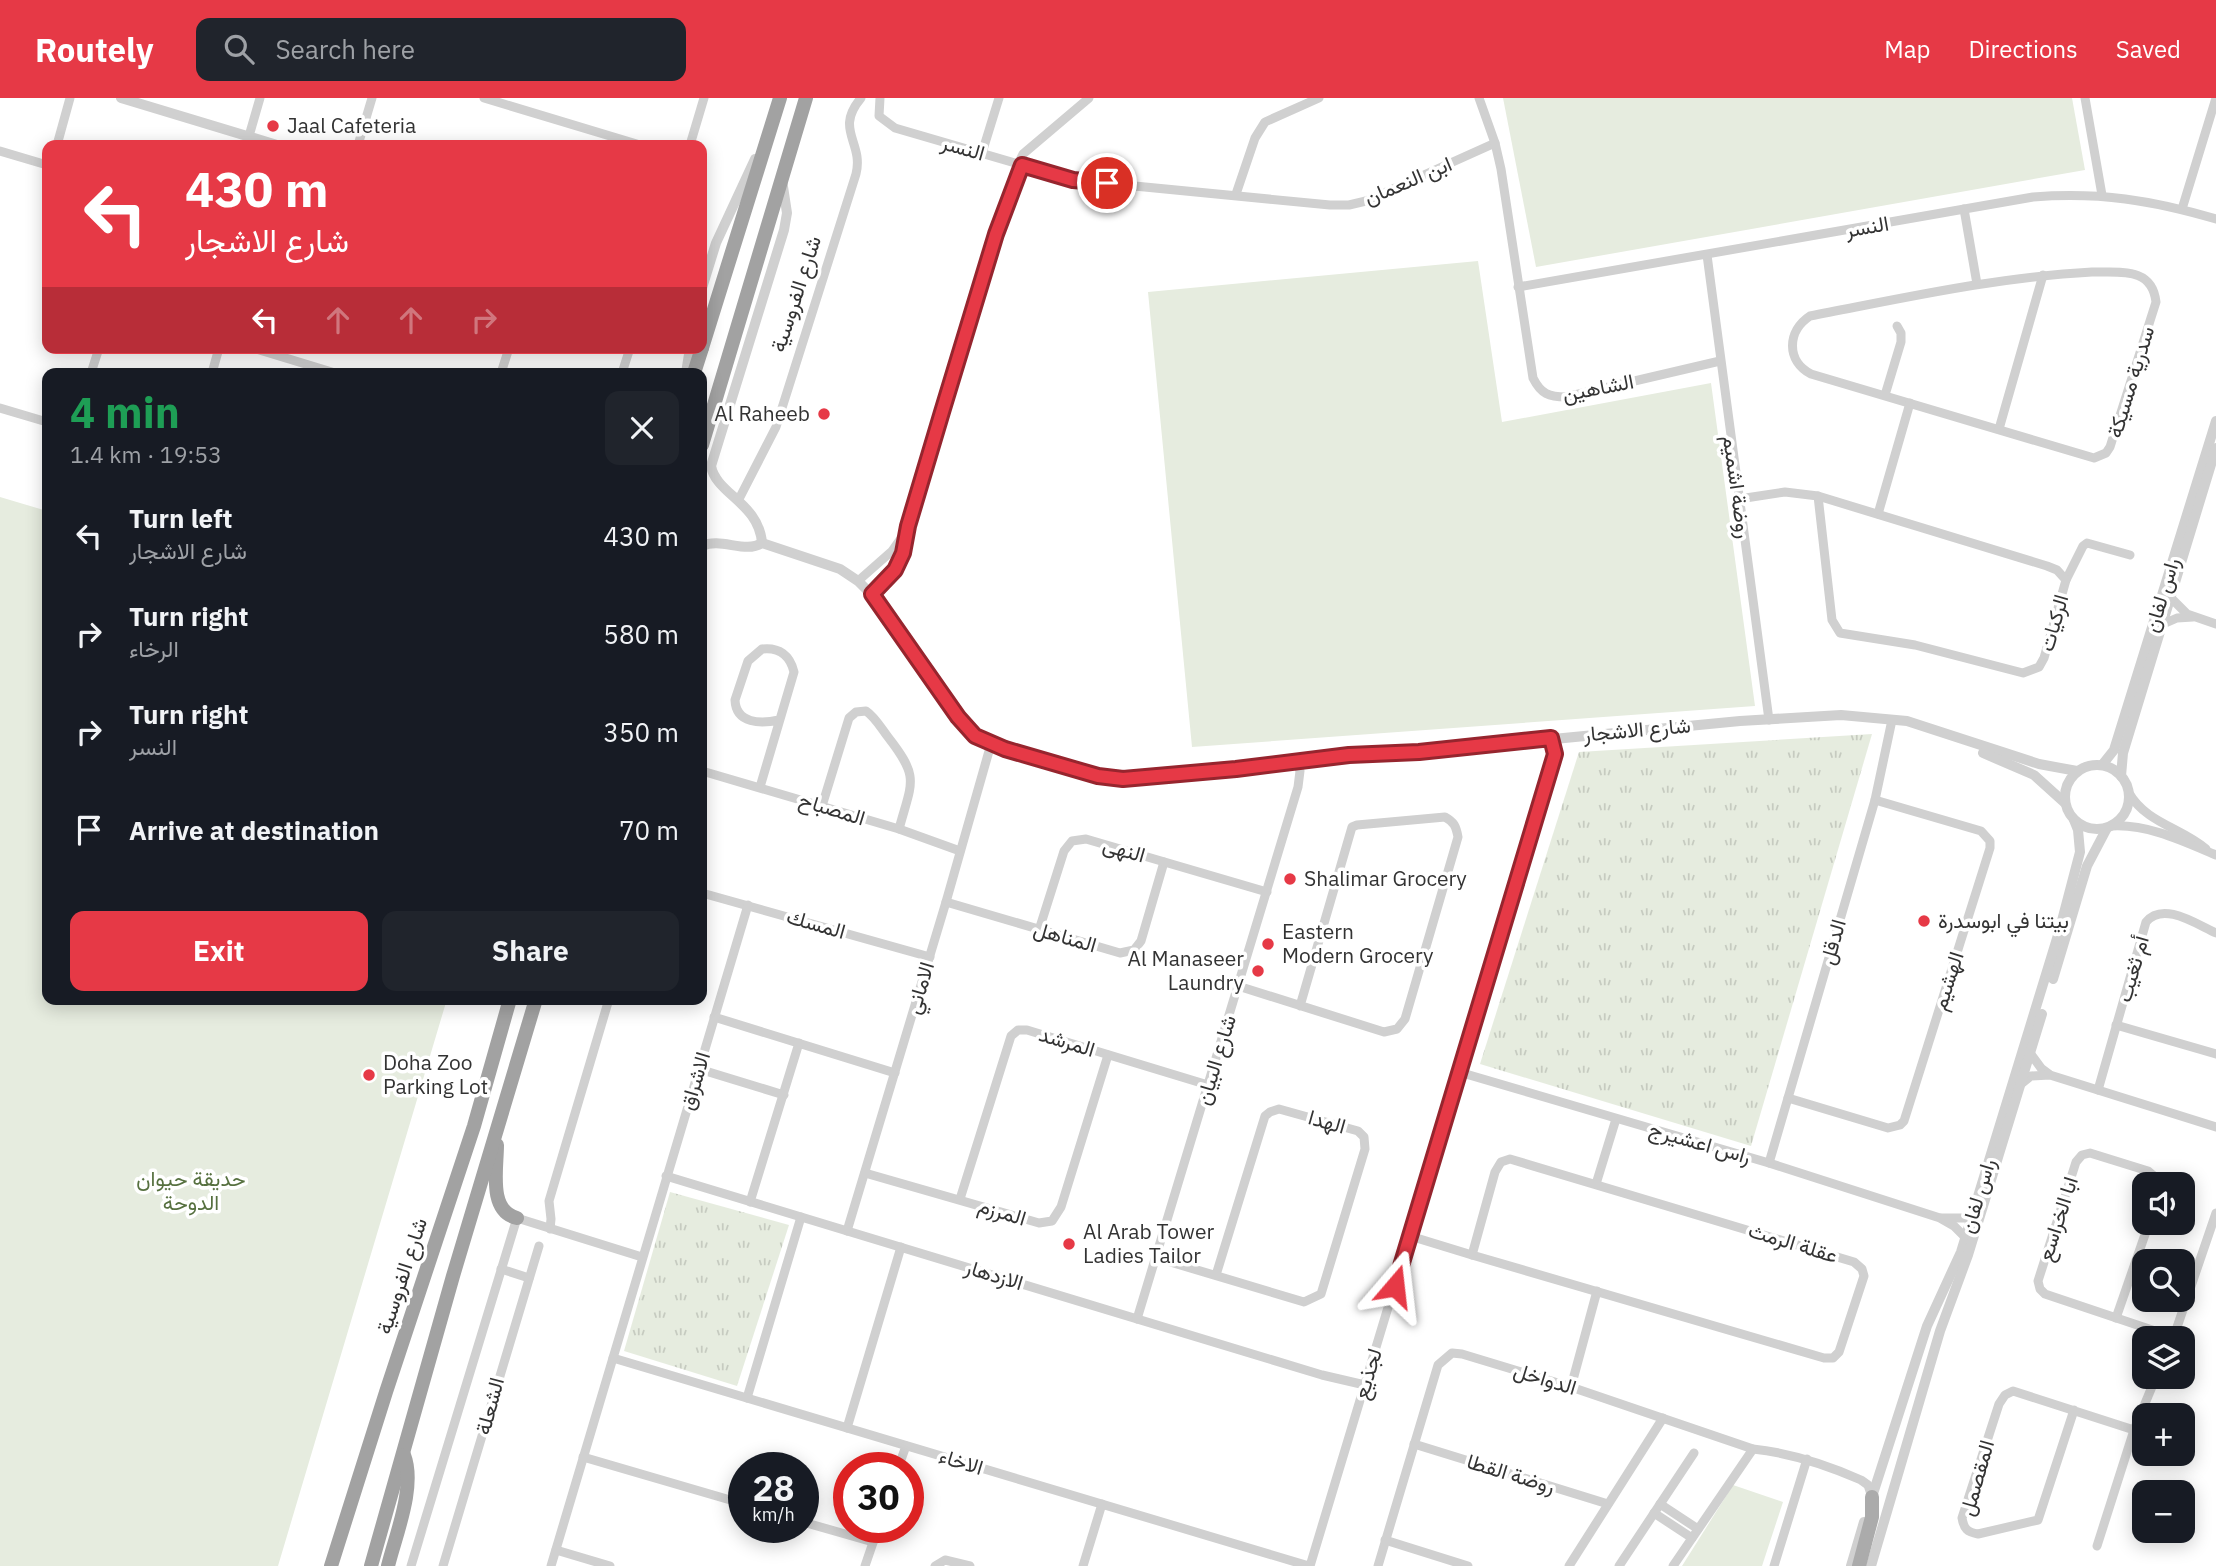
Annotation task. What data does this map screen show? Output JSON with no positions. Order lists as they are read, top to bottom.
{
  "streets": {
    "highway": ["شارع الفروسية"],
    "street": [
      "النسر",
      "ابن النعمان",
      "سدرية مسيكة",
      "الشاهين",
      "روضة اشميم",
      "راس لفان",
      "الركيات",
      "شارع الاشجار",
      "المصباح",
      "النهى",
      "المسك",
      "المناهل",
      "الدقل",
      "أم ثغيب",
      "الهشيم",
      "الاماني",
      "المرشد",
      "شارع البيان",
      "الاشراق",
      "الهدا",
      "راس اعشيرج",
      "المرزم",
      "ابا الخراسع",
      "عقلة الرمث",
      "الازدهار",
      "لجذيع",
      "الدواخل",
      "الشعلة",
      "الاخاء",
      "روضة القطا",
      "المقصمل"
    ]
  },
  "crossings": [
    ["النسر", "ابن النعمان"],
    ["النسر", "الشاهين"],
    ["النسر", "روضة اشميم"],
    ["ابن النعمان", "الشاهين"],
    ["الشاهين", "روضة اشميم"],
    ["روضة اشميم", "الركيات"],
    ["روضة اشميم", "شارع الاشجار"],
    ["راس لفان", "شارع الاشجار"],
    ["راس لفان", "راس اعشيرج"],
    ["راس لفان", "الدواخل"],
    ["شارع الاشجار", "الدقل"],
    ["شارع الاشجار", "الاماني"],
    ["شارع الاشجار", "شارع البيان"],
    ["شارع الاشجار", "لجذيع"],
    ["المصباح", "الاماني"],
    ["النهى", "المناهل"],
    ["النهى", "شارع البيان"],
    ["المسك", "الاماني"],
    ["المسك", "الاشراق"],
    ["المناهل", "الاماني"],
    ["الدقل", "الهشيم"],
    ["الدقل", "راس اعشيرج"],
    ["الاماني", "المرزم"],
    ["الاماني", "الازدهار"],
    ["المرشد", "شارع البيان"],
    ["المرشد", "المرزم"],
    ["شارع البيان", "الهدا"],
    ["شارع البيان", "الازدهار"],
    ["الاشراق", "الازدهار"],
    ["الاشراق", "الاخاء"],
    ["راس اعشيرج", "لجذيع"],
    ["عقلة الرمث", "لجذيع"],
    ["الازدهار", "لجذيع"],
    ["لجذيع", "الاخاء"],
    ["الدواخل", "روضة القطا"]
  ],
  "parks": ["حديقة حيوان الدوحة"],
  "places": [
    "Jaal Cafeteria",
    "Al Raheeb",
    "Shalimar Grocery",
    "بيتنا في ابوسدرة",
    "Eastern Modern Grocery",
    "Al Manaseer Laundry",
    "Doha Zoo Parking Lot",
    "Al Arab Tower Ladies Tailor"
  ],
  "page": {
    "header": "Routely",
    "search": "Search here",
    "nav": ["Map", "Directions", "Saved"],
    "turn": ["430 m", "شارع الاشجار"],
    "heading": ["4 min", "1.4 km · 19:53"],
    "list": [
      {
        "name": "Turn left",
        "note": "شارع الاشجار",
        "value": "430 m"
      },
      {
        "name": "Turn right",
        "note": "الرخاء",
        "value": "580 m"
      },
      {
        "name": "Turn right",
        "note": "النسر",
        "value": "350 m"
      },
      {
        "name": "Arrive at destination",
        "value": "70 m"
      }
    ],
    "buttons": ["Exit", "Share"],
    "map_buttons": ["+", "−"],
    "speed": "28 km/h",
    "limit": "30"
  }
}
